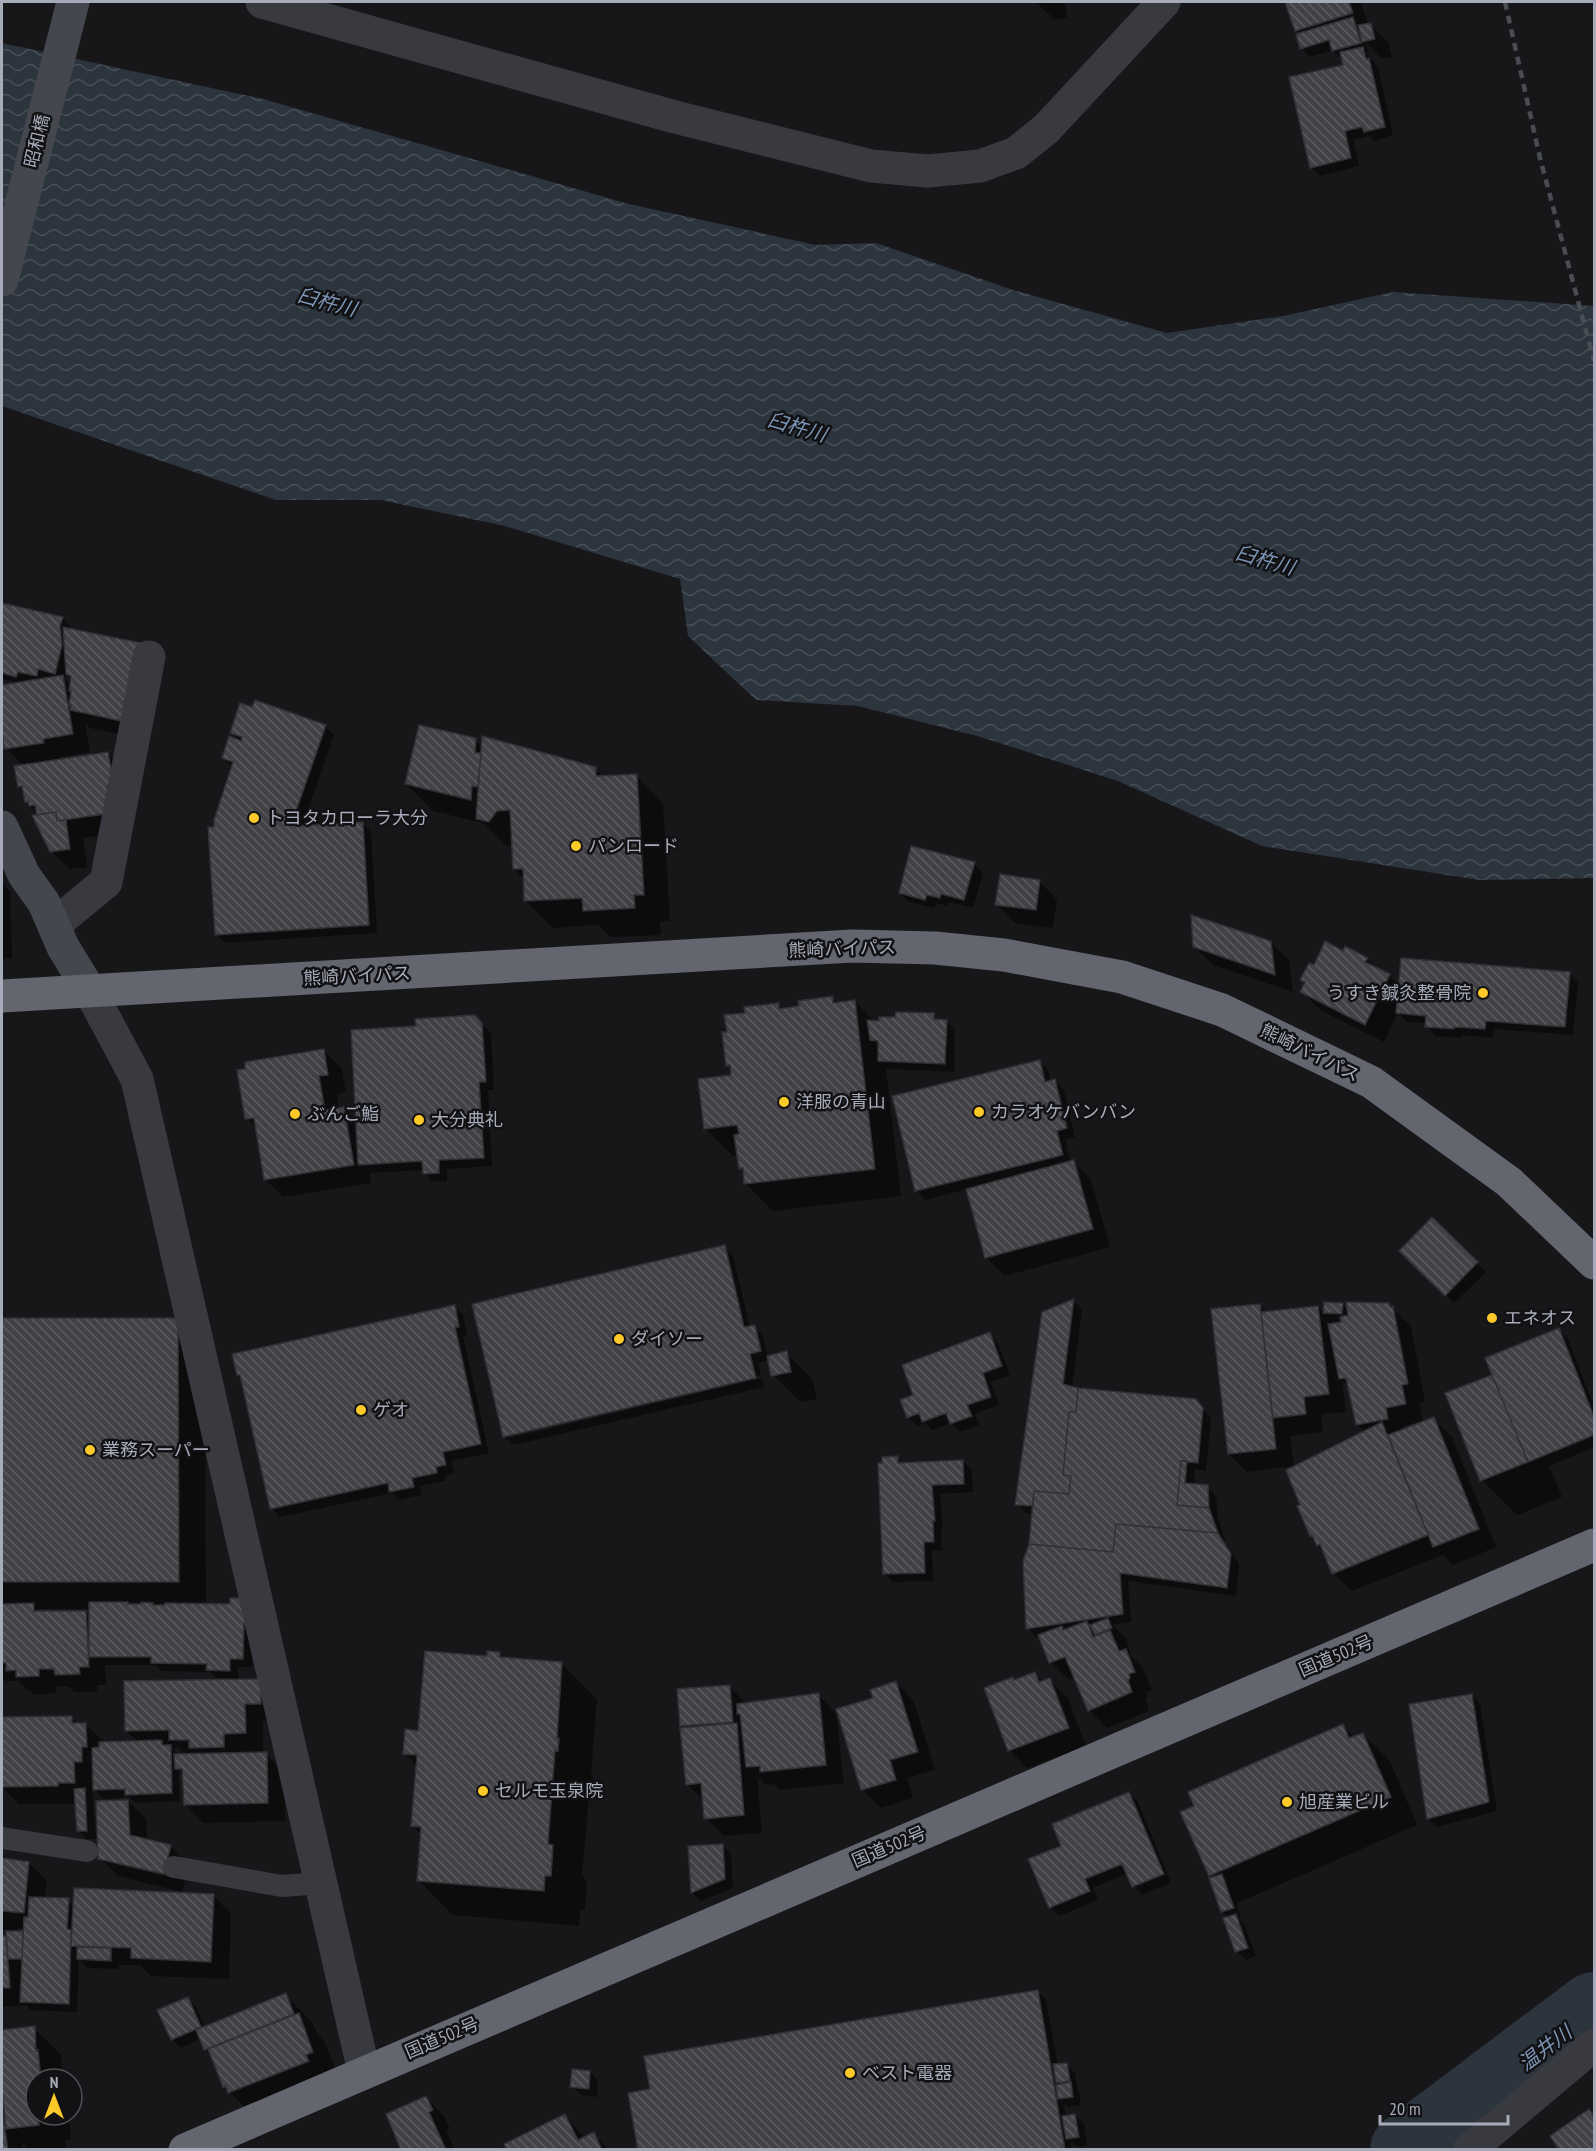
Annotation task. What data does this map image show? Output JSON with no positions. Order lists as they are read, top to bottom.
{
  "streets": {
    "highway": ["熊崎バイパス", "国道502号"],
    "street": ["昭和橋"]
  },
  "water": ["臼杵川", "温井川"],
  "places": [
    "トヨタカローラ大分",
    "パンロード",
    "うすき鍼灸整骨院",
    "洋服の青山",
    "カラオケバンバン",
    "ぶんご鮨",
    "大分典礼",
    "エネオス",
    "ダイソー",
    "ゲオ",
    "業務スーパー",
    "セルモ玉泉院",
    "旭産業ビル",
    "ベスト電器"
  ],
  "scale_bar": "20 m",
  "north": "top"
}
